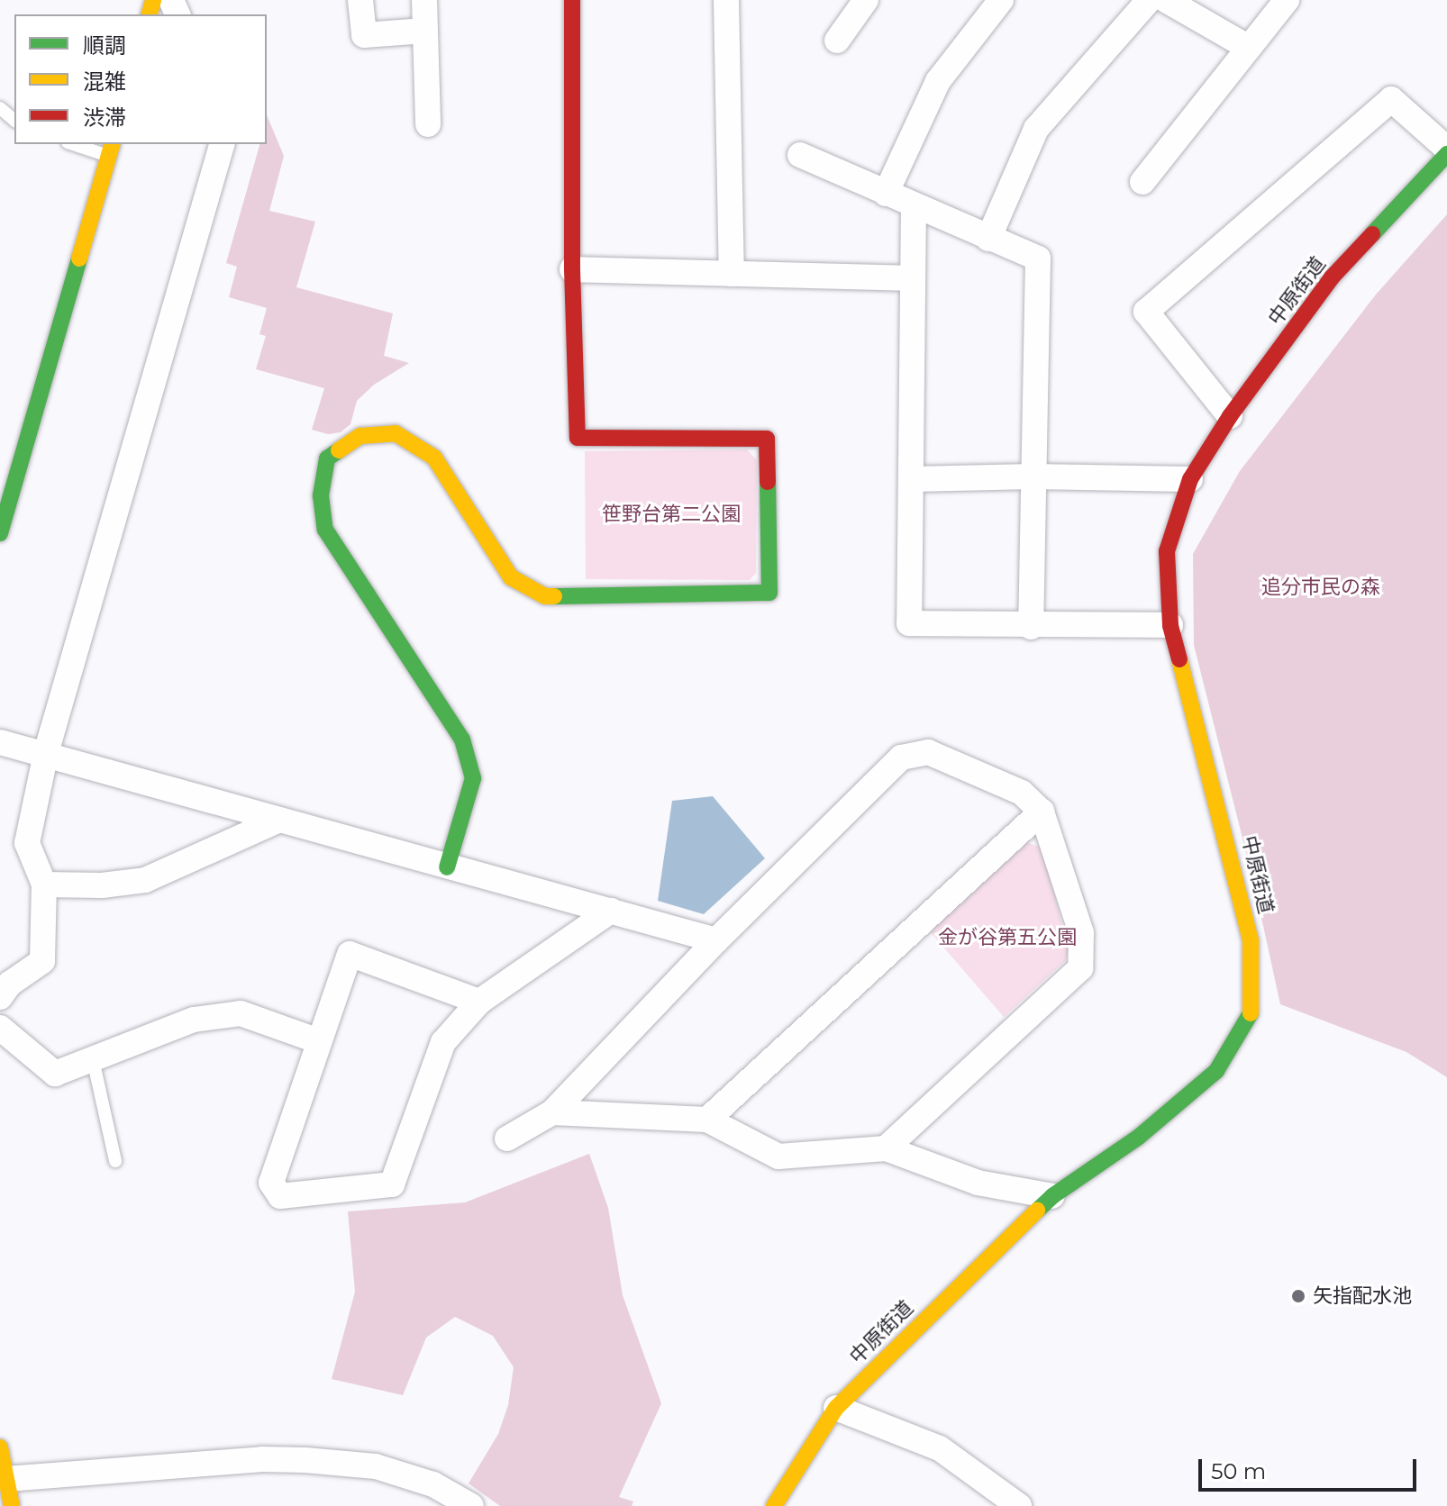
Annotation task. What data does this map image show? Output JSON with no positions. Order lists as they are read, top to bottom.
{
  "streets": {
    "street": ["中原街道"]
  },
  "parks": ["笹野台第二公園", "追分市民の森", "金が谷第五公園"],
  "places": ["矢指配水池"],
  "legend": ["順調", "混雑", "渋滞"],
  "scale_bar": "50 m"
}
